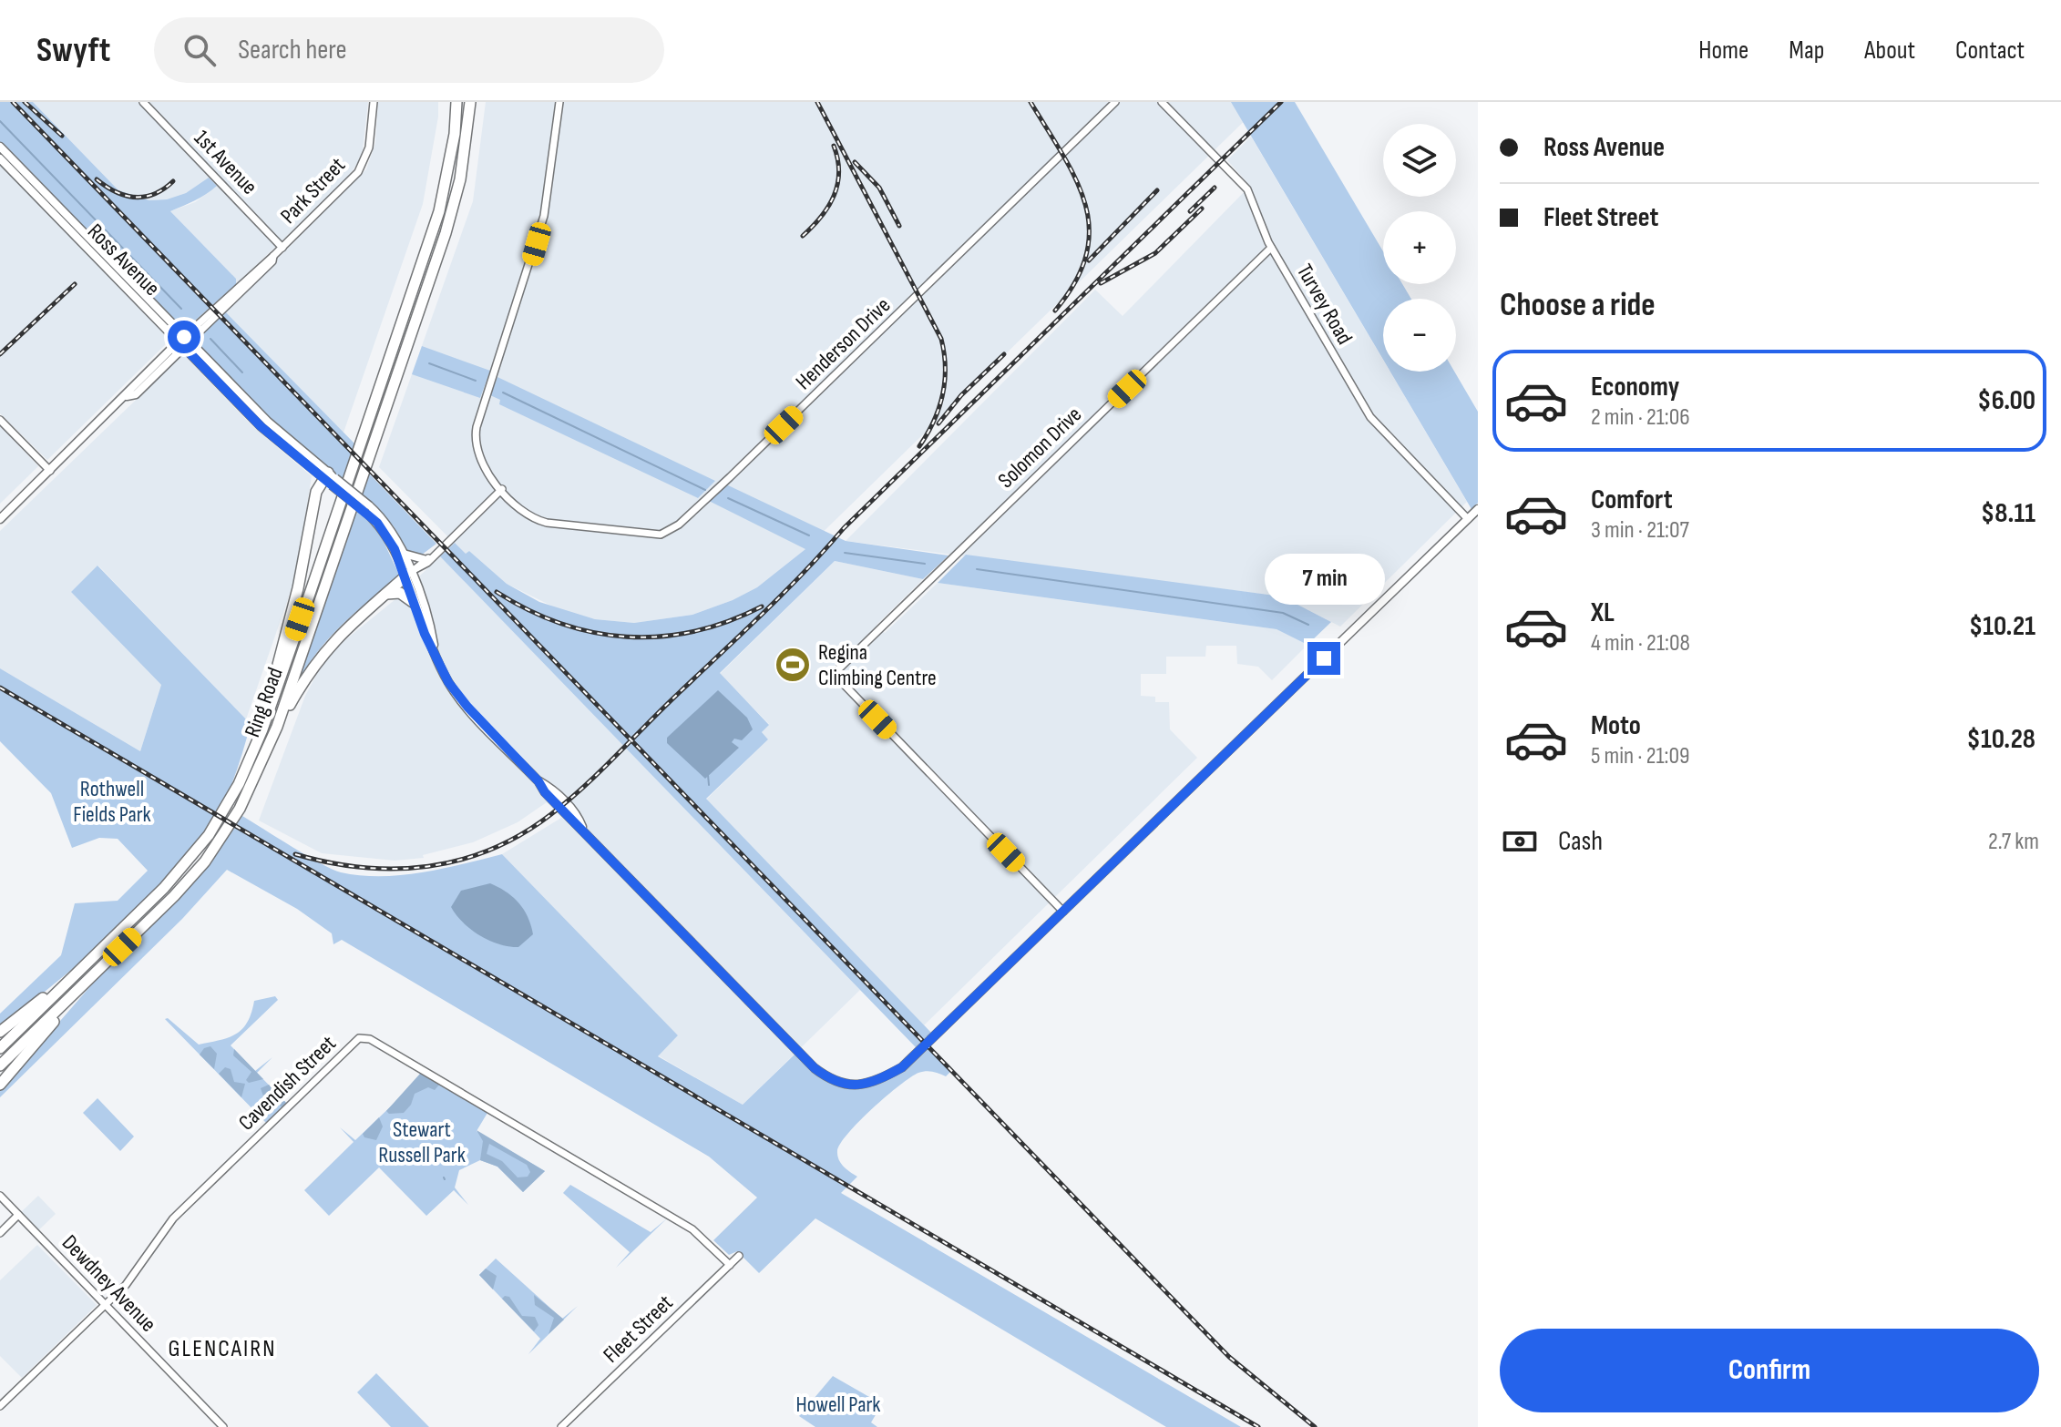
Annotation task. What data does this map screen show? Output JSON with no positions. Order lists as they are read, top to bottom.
{
  "streets": {
    "highway": ["Ring Road"],
    "main road": ["Park Street", "Ross Avenue"],
    "street": [
      "1st Avenue",
      "Turvey Road",
      "Henderson Drive",
      "Solomon Drive",
      "Cavendish Street",
      "Dewdney Avenue",
      "Fleet Street"
    ]
  },
  "crossings": [
    ["1st Avenue", "Park Street"],
    ["Park Street", "Ross Avenue"],
    ["Ross Avenue", "Solomon Drive"],
    ["Turvey Road", "Solomon Drive"],
    ["Cavendish Street", "Dewdney Avenue"],
    ["Cavendish Street", "Fleet Street"]
  ],
  "districts": ["GLENCAIRN"],
  "parks": ["Rothwell Fields Park", "Stewart Russell Park", "Howell Park"],
  "places": {
    "sports": ["Regina Climbing Centre"]
  },
  "page": {
    "header": "Swyft",
    "search": "Search here",
    "nav": [
      "Home",
      "Map",
      "About",
      "Contact"
    ],
    "banner": ["Ross Avenue", "Fleet Street"],
    "map_buttons": ["+", "−"],
    "heading": "Choose a ride",
    "list": [
      {
        "name": "Economy",
        "note": "2 min · 21:06",
        "value": "$6.00"
      },
      {
        "name": "Comfort",
        "note": "3 min · 21:07",
        "value": "$8.11"
      },
      {
        "name": "XL",
        "note": "4 min · 21:08",
        "value": "$10.21"
      },
      {
        "name": "Moto",
        "note": "5 min · 21:09",
        "value": "$10.28"
      }
    ],
    "bubble": "7 min",
    "pay": ["Cash", "2.7 km"],
    "buttons": "Confirm"
  }
}
